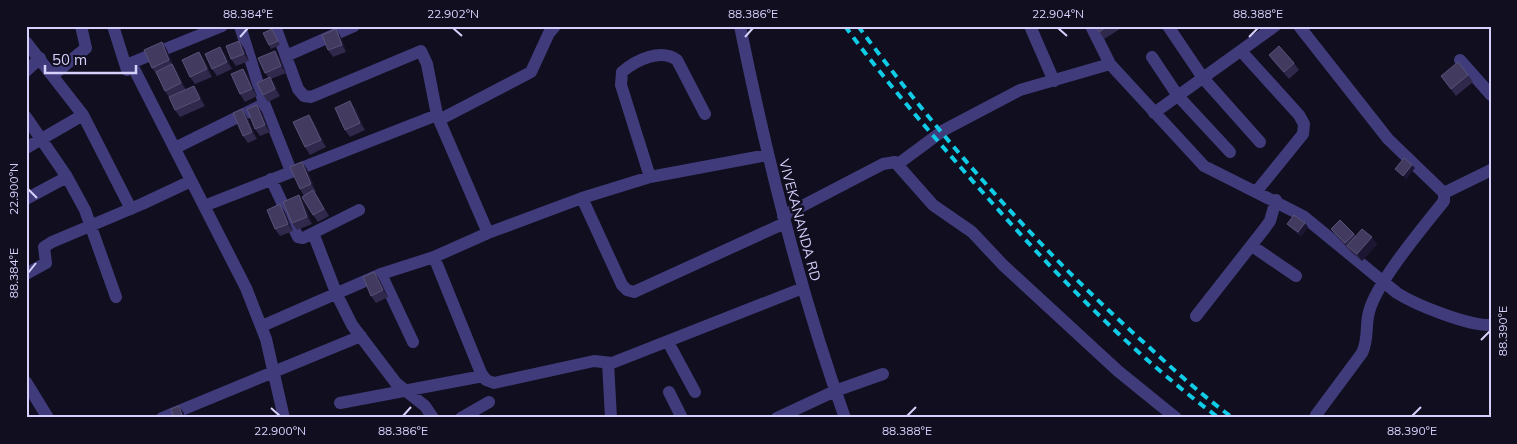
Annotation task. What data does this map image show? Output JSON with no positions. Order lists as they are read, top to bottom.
{
  "streets": {
    "street": ["VIVEKANANDA RD"]
  },
  "scale_bar": "50 m",
  "coordinates": [
    "88.384°E",
    "22.902°N",
    "88.386°E",
    "22.904°N",
    "88.388°E",
    "22.900°N",
    "88.390°E"
  ]
}
